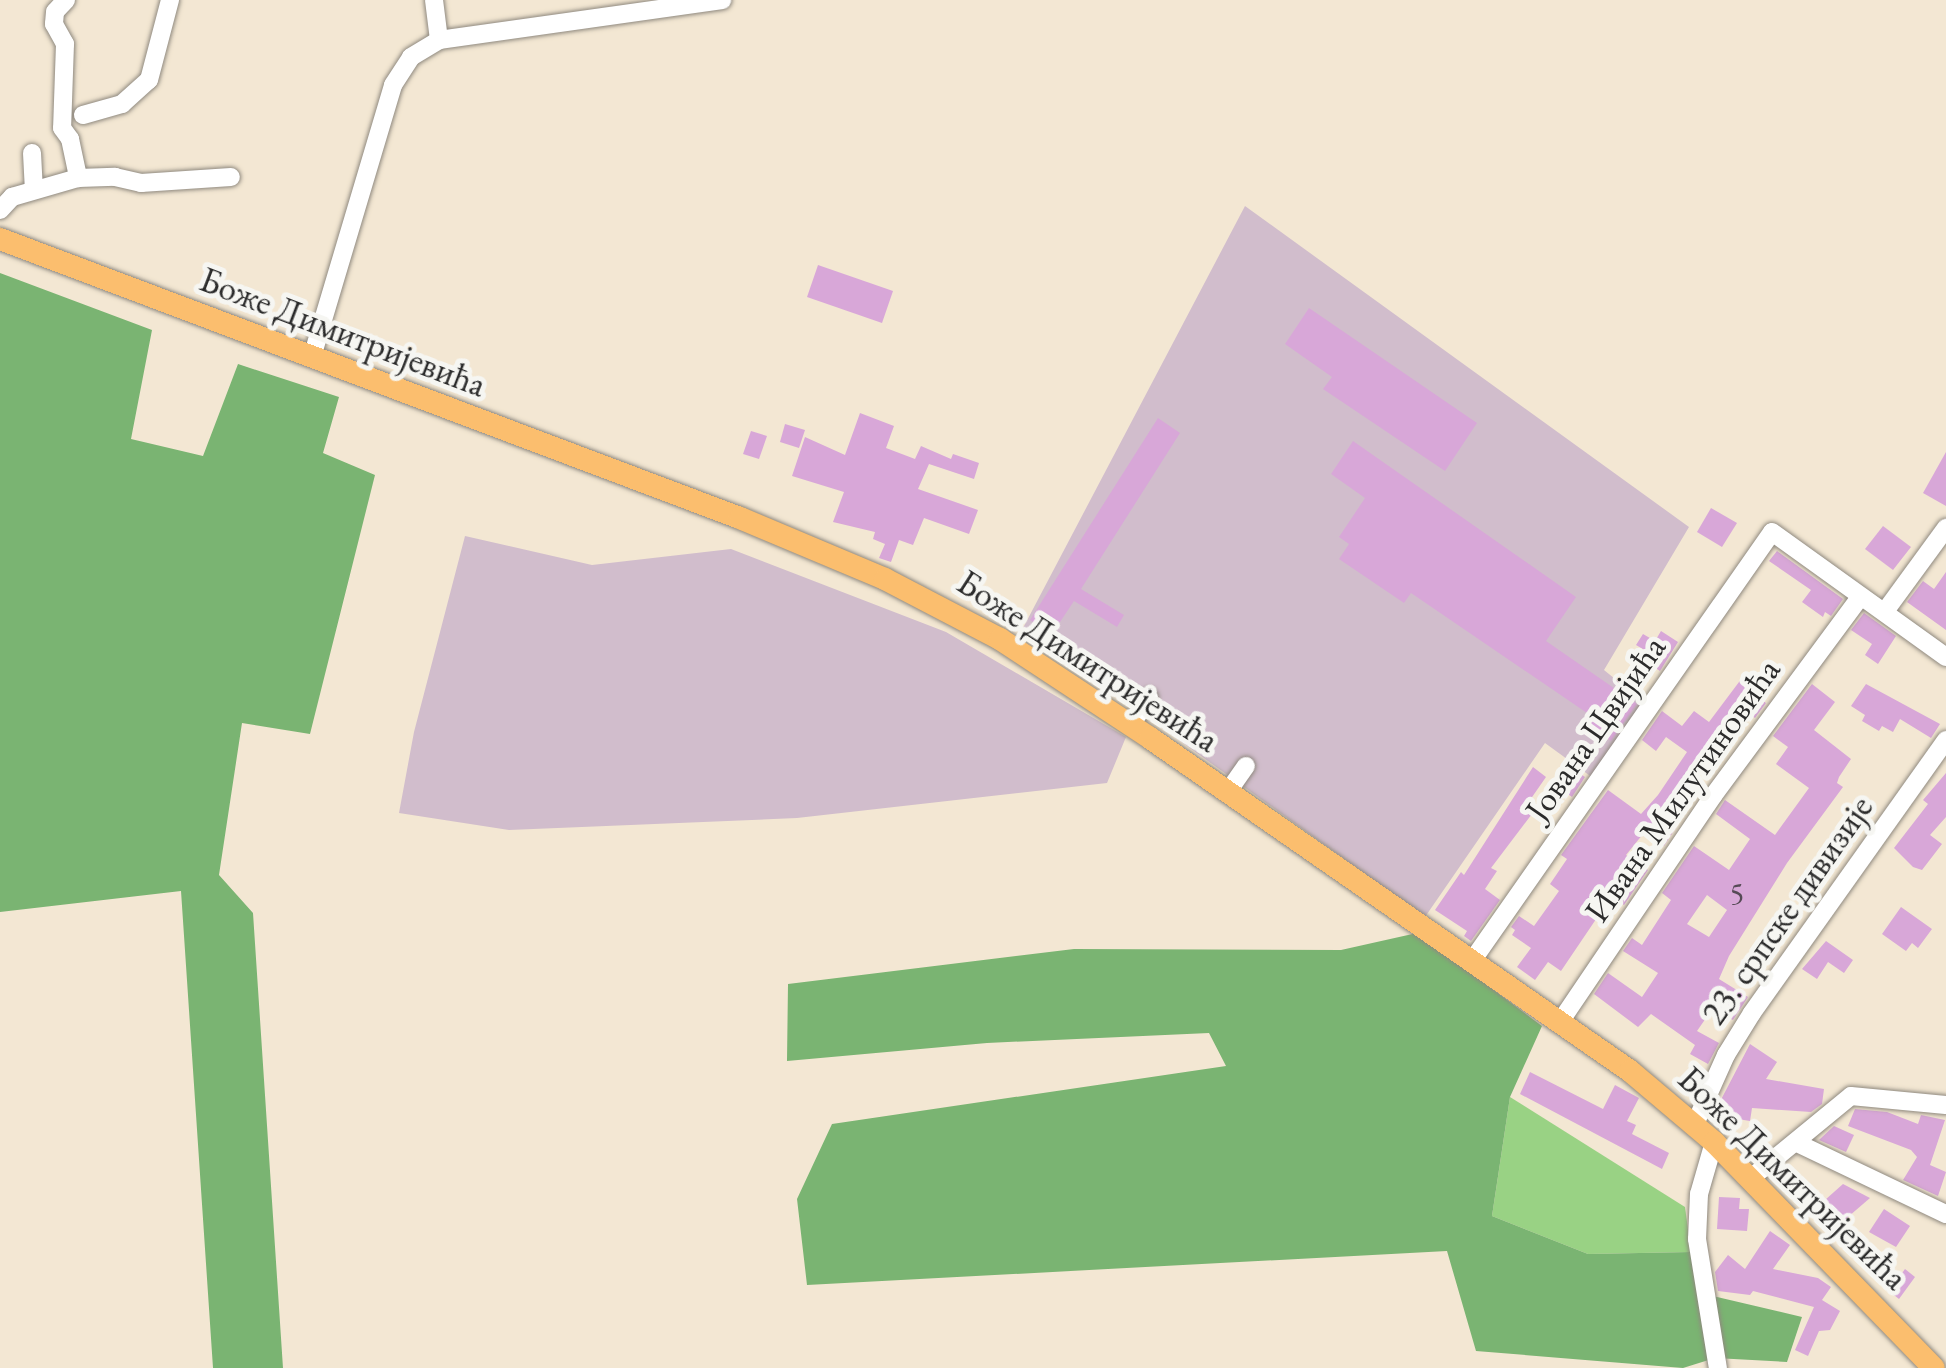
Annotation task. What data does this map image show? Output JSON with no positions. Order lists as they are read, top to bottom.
{
  "streets": {
    "main road": ["Боже Димитријевића"],
    "street": ["Јована Цвијића", "Ивана Милутиновића", "23. српске дивизије"]
  },
  "crossings": [
    ["Боже Димитријевића", "Јована Цвијића"],
    ["Боже Димитријевића", "Ивана Милутиновића"],
    ["Боже Димитријевића", "23. српске дивизије"],
    ["Јована Цвијића", "Ивана Милутиновића"]
  ],
  "house_numbers": ["5"]
}
